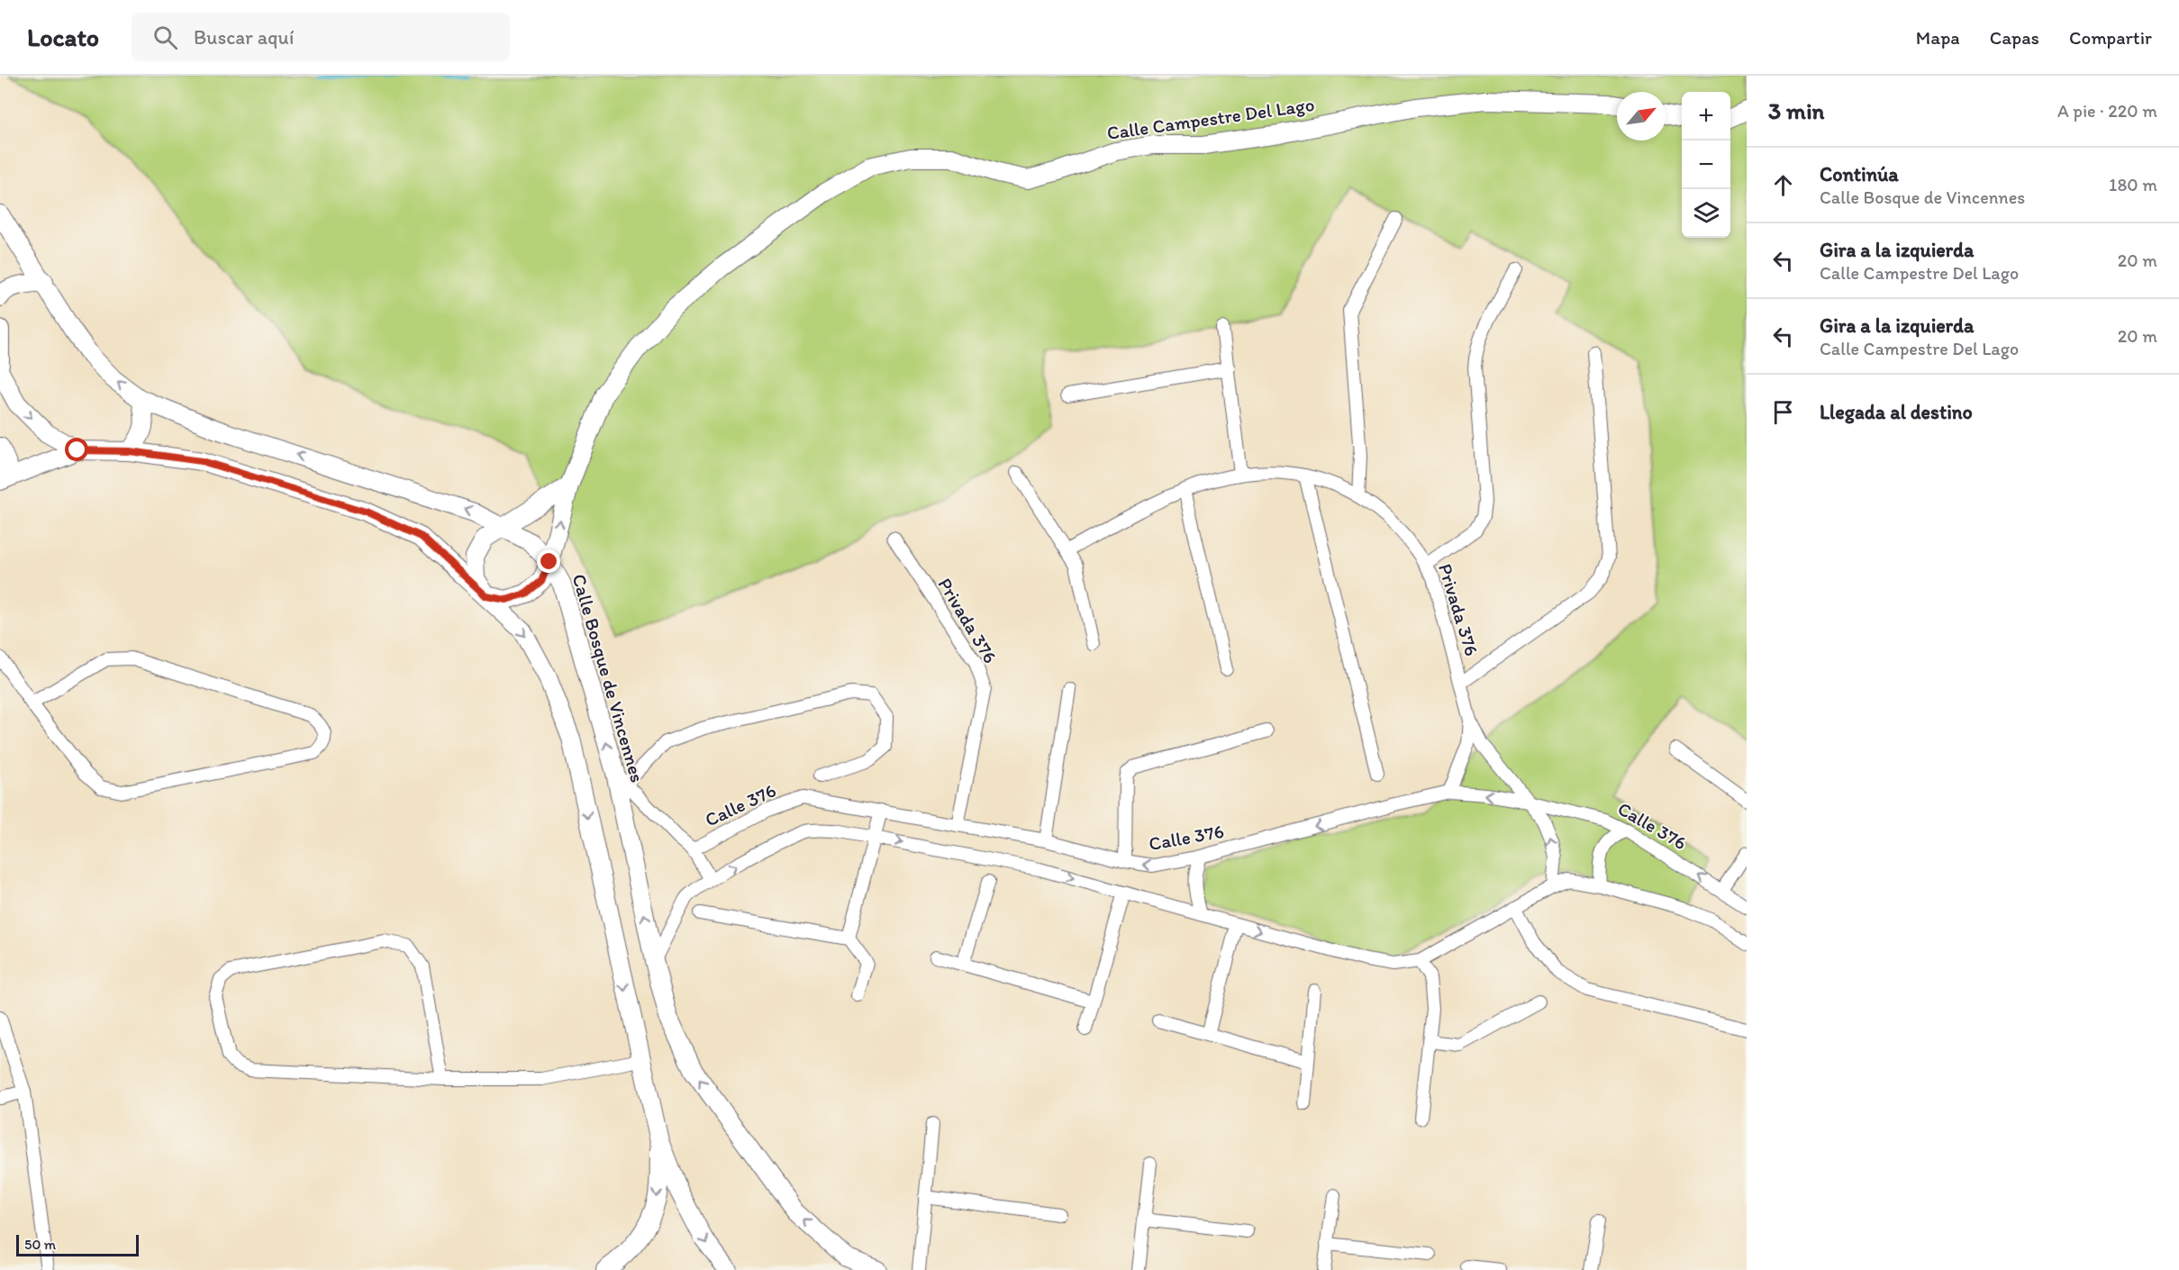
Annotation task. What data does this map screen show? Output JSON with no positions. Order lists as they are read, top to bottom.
{
  "streets": {
    "main road": ["Calle Campestre Del Lago", "Calle Bosque de Vincennes"],
    "street": ["Privada 376", "Calle 376"]
  },
  "crossings": [
    ["Calle Campestre Del Lago", "Calle Bosque de Vincennes"],
    ["Privada 376", "Calle 376"],
    ["Calle Bosque de Vincennes", "Calle 376"]
  ],
  "scale_bar": "50 m",
  "north": "top right",
  "page": {
    "header": "Locato",
    "search": "Buscar aquí",
    "nav": ["Mapa", "Capas", "Compartir"],
    "heading": ["3 min", "A pie · 220 m"],
    "map_buttons": ["+", "−"],
    "list": [
      ["Continúa", "Calle Bosque de Vincennes", "180 m"],
      ["Gira a la izquierda", "Calle Campestre Del Lago", "20 m"],
      ["Gira a la izquierda", "Calle Campestre Del Lago", "20 m"],
      "Llegada al destino"
    ],
    "scale": "50 m"
  }
}
